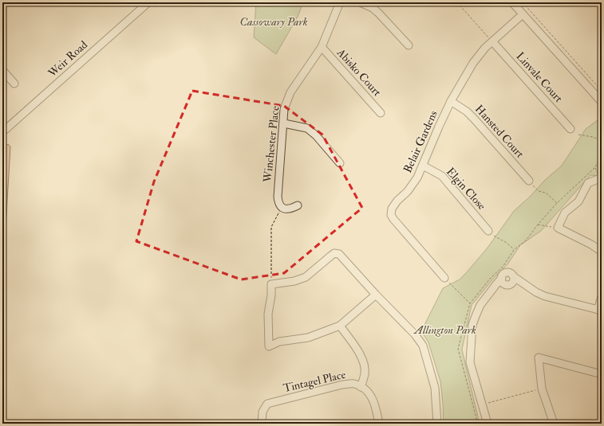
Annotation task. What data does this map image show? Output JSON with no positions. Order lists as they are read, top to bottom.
{
  "streets": {
    "street": [
      "Weir Road",
      "Abisko Court",
      "Linvale Court",
      "Hansted Court",
      "Belair Gardens",
      "Winchester Place",
      "Elgin Close",
      "Tintagel Place"
    ]
  },
  "crossings": [
    ["Abisko Court", "Winchester Place"],
    ["Linvale Court", "Belair Gardens"],
    ["Hansted Court", "Belair Gardens"],
    ["Belair Gardens", "Elgin Close"]
  ],
  "parks": ["Cassowary Park", "Allington Park"]
}
